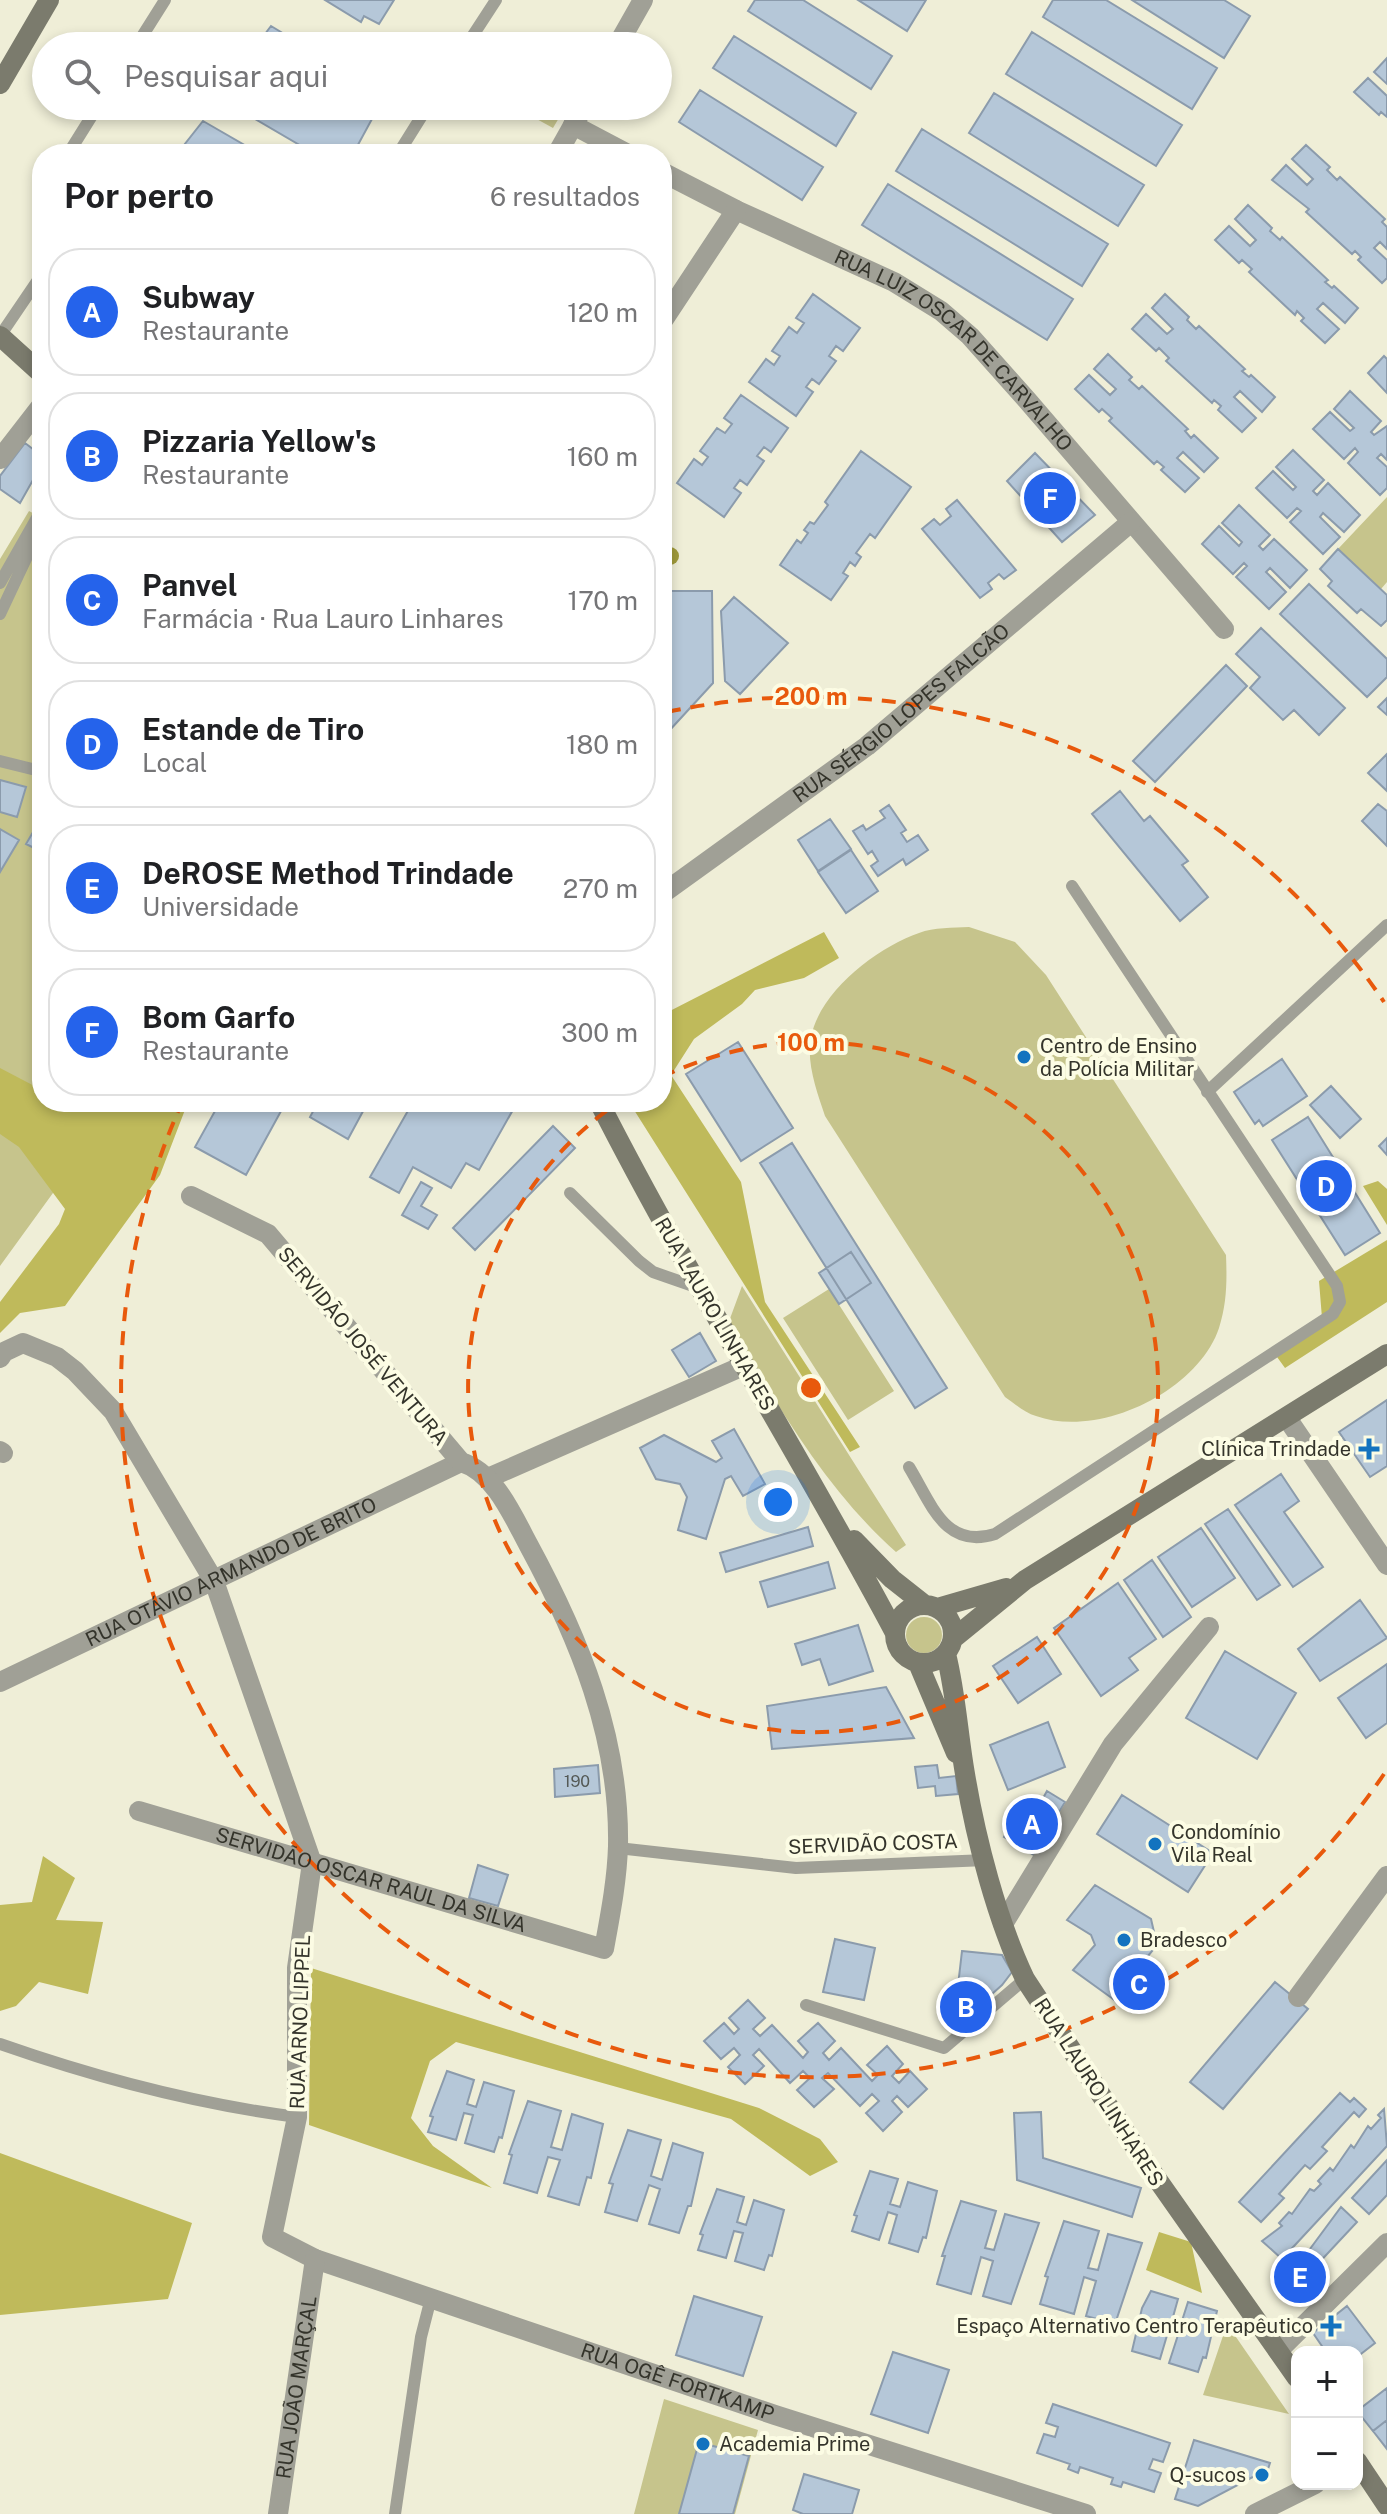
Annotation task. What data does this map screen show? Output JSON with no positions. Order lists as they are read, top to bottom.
{
  "streets": {
    "main road": ["RUA LAURO LINHARES"],
    "street": [
      "RUA LUIZ OSCAR DE CARVALHO",
      "RUA SÉRGIO LOPES FALCÃO",
      "SERVIDÃO JOSÉ VENTURA",
      "RUA OTÁVIO ARMANDO DE BRITO",
      "SERVIDÃO OSCAR RAUL DA SILVA",
      "RUA ARNO LIPPEL",
      "RUA OGÊ FORTKAMP",
      "RUA JOÃO MARÇAL"
    ],
    "lane": ["SERVIDÃO COSTA"]
  },
  "crossings": [
    ["RUA LUIZ OSCAR DE CARVALHO", "RUA SÉRGIO LOPES FALCÃO"],
    ["RUA LAURO LINHARES", "SERVIDÃO COSTA"],
    ["SERVIDÃO JOSÉ VENTURA", "RUA OTÁVIO ARMANDO DE BRITO"],
    ["SERVIDÃO JOSÉ VENTURA", "SERVIDÃO COSTA"],
    ["SERVIDÃO JOSÉ VENTURA", "SERVIDÃO OSCAR RAUL DA SILVA"],
    ["RUA OTÁVIO ARMANDO DE BRITO", "RUA ARNO LIPPEL"],
    ["SERVIDÃO OSCAR RAUL DA SILVA", "RUA ARNO LIPPEL"],
    ["RUA ARNO LIPPEL", "RUA OGÊ FORTKAMP"],
    ["RUA OGÊ FORTKAMP", "RUA JOÃO MARÇAL"]
  ],
  "places": {
    "other": [
      "Centro de Ensino da Polícia Militar",
      "Condomínio Vila Real",
      "Bradesco",
      "Academia Prime",
      "Q-sucos"
    ],
    "health": ["Clínica Trindade", "Espaço Alternativo Centro Terapêutico"]
  },
  "house_numbers": ["190"],
  "page": {
    "search": "Pesquisar aqui",
    "heading": ["Por perto", "6 resultados"],
    "list": [
      {
        "mark": "A",
        "name": "Subway",
        "note": "Restaurante",
        "value": "120 m"
      },
      {
        "mark": "B",
        "name": "Pizzaria Yellow's",
        "note": "Restaurante",
        "value": "160 m"
      },
      {
        "mark": "C",
        "name": "Panvel",
        "note": "Farmácia · Rua Lauro Linhares",
        "value": "170 m"
      },
      {
        "mark": "D",
        "name": "Estande de Tiro",
        "note": "Local",
        "value": "180 m"
      },
      {
        "mark": "E",
        "name": "DeROSE Method Trindade",
        "note": "Universidade",
        "value": "270 m"
      },
      {
        "mark": "F",
        "name": "Bom Garfo",
        "note": "Restaurante",
        "value": "300 m"
      }
    ],
    "pins": [
      "F",
      "D",
      "A",
      "C",
      "B",
      "E"
    ],
    "map_buttons": ["+", "−"]
  },
  "rings": ["200 m", "100 m"]
}
